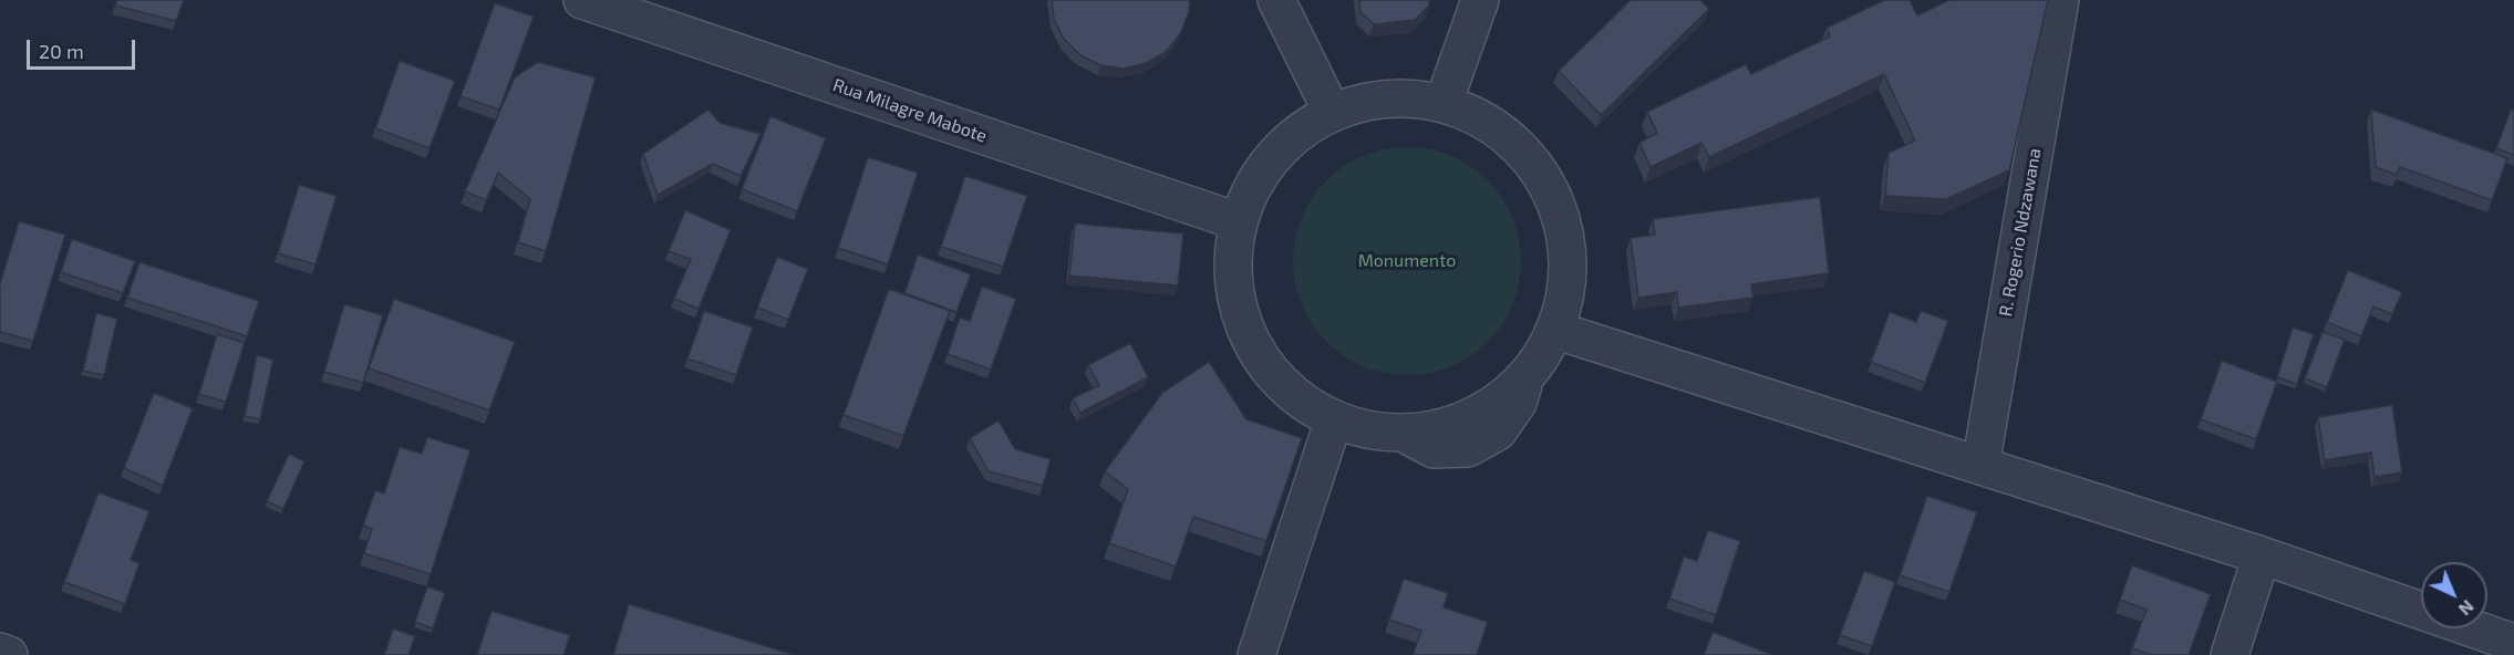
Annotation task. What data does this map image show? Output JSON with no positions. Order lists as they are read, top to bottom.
{
  "streets": {
    "street": ["Rua Milagre Mabote", "R. Rogerio Ndzawana"]
  },
  "parks": ["Monumento"],
  "scale_bar": "20 m",
  "north": "bottom right"
}
